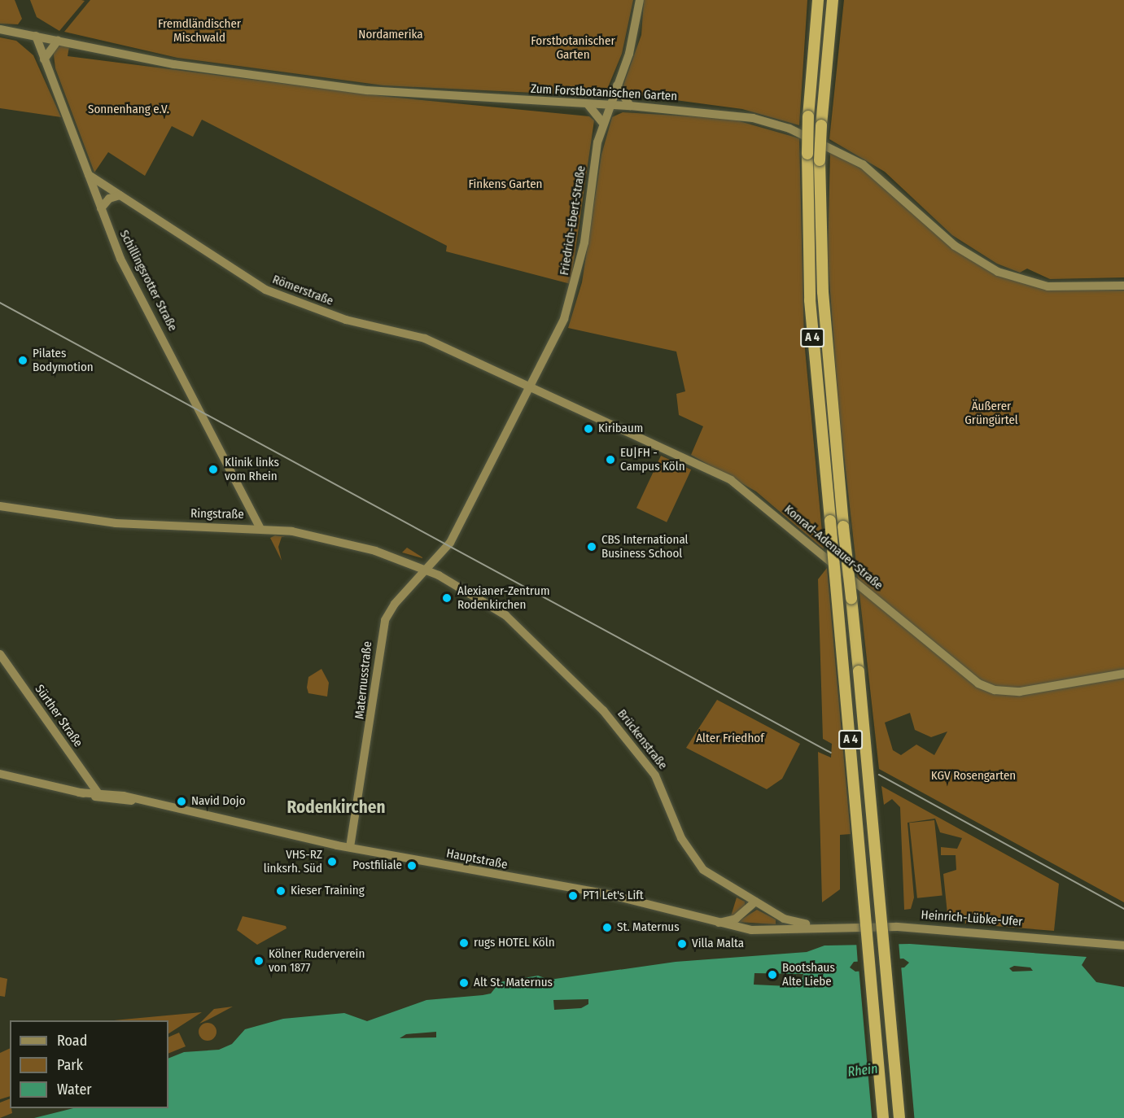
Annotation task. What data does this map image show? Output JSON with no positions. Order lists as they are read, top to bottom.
{
  "streets": {
    "highway": ["A 4"],
    "street": [
      "Zum Forstbotanischen Garten",
      "Friedrich-Ebert-Straße",
      "Schillingsrotter Straße",
      "Römerstraße",
      "Ringstraße",
      "Konrad-Adenauer-Straße",
      "Maternusstraße",
      "Sürther Straße",
      "Brückenstraße",
      "Hauptstraße",
      "Heinrich-Lübke-Ufer"
    ]
  },
  "crossings": [
    ["Zum Forstbotanischen Garten", "Friedrich-Ebert-Straße"],
    ["Zum Forstbotanischen Garten", "Schillingsrotter Straße"],
    ["Friedrich-Ebert-Straße", "Römerstraße"],
    ["Friedrich-Ebert-Straße", "Konrad-Adenauer-Straße"],
    ["Friedrich-Ebert-Straße", "Maternusstraße"],
    ["Schillingsrotter Straße", "Römerstraße"],
    ["Schillingsrotter Straße", "Ringstraße"],
    ["Römerstraße", "Konrad-Adenauer-Straße"],
    ["Ringstraße", "Maternusstraße"],
    ["Ringstraße", "Brückenstraße"],
    ["Maternusstraße", "Brückenstraße"],
    ["Maternusstraße", "Hauptstraße"],
    ["Sürther Straße", "Hauptstraße"],
    ["Brückenstraße", "Hauptstraße"],
    ["Brückenstraße", "Heinrich-Lübke-Ufer"],
    ["Hauptstraße", "Heinrich-Lübke-Ufer"]
  ],
  "districts": ["Rodenkirchen"],
  "water": ["Rhein"],
  "parks": [
    "Fremdländischer Mischwald",
    "Nordamerika",
    "Forstbotanischer Garten",
    "Sonnenhang e.V.",
    "Finkens Garten",
    "Äußerer Grüngürtel",
    "Alter Friedhof",
    "KGV Rosengarten"
  ],
  "places": [
    "Pilates Bodymotion",
    "Kiribaum",
    "EU|FH - Campus Köln",
    "Klinik links vom Rhein",
    "CBS International Business School",
    "Alexianer-Zentrum Rodenkirchen",
    "Navid Dojo",
    "VHS-RZ linksrh. Süd",
    "Postfiliale",
    "Kieser Training",
    "PT1 Let's Lift",
    "St. Maternus",
    "rugs HOTEL Köln",
    "Villa Malta",
    "Kölner Ruderverein von 1877",
    "Bootshaus Alte Liebe",
    "Alt St. Maternus"
  ],
  "legend": ["Road", "Park", "Water"]
}
